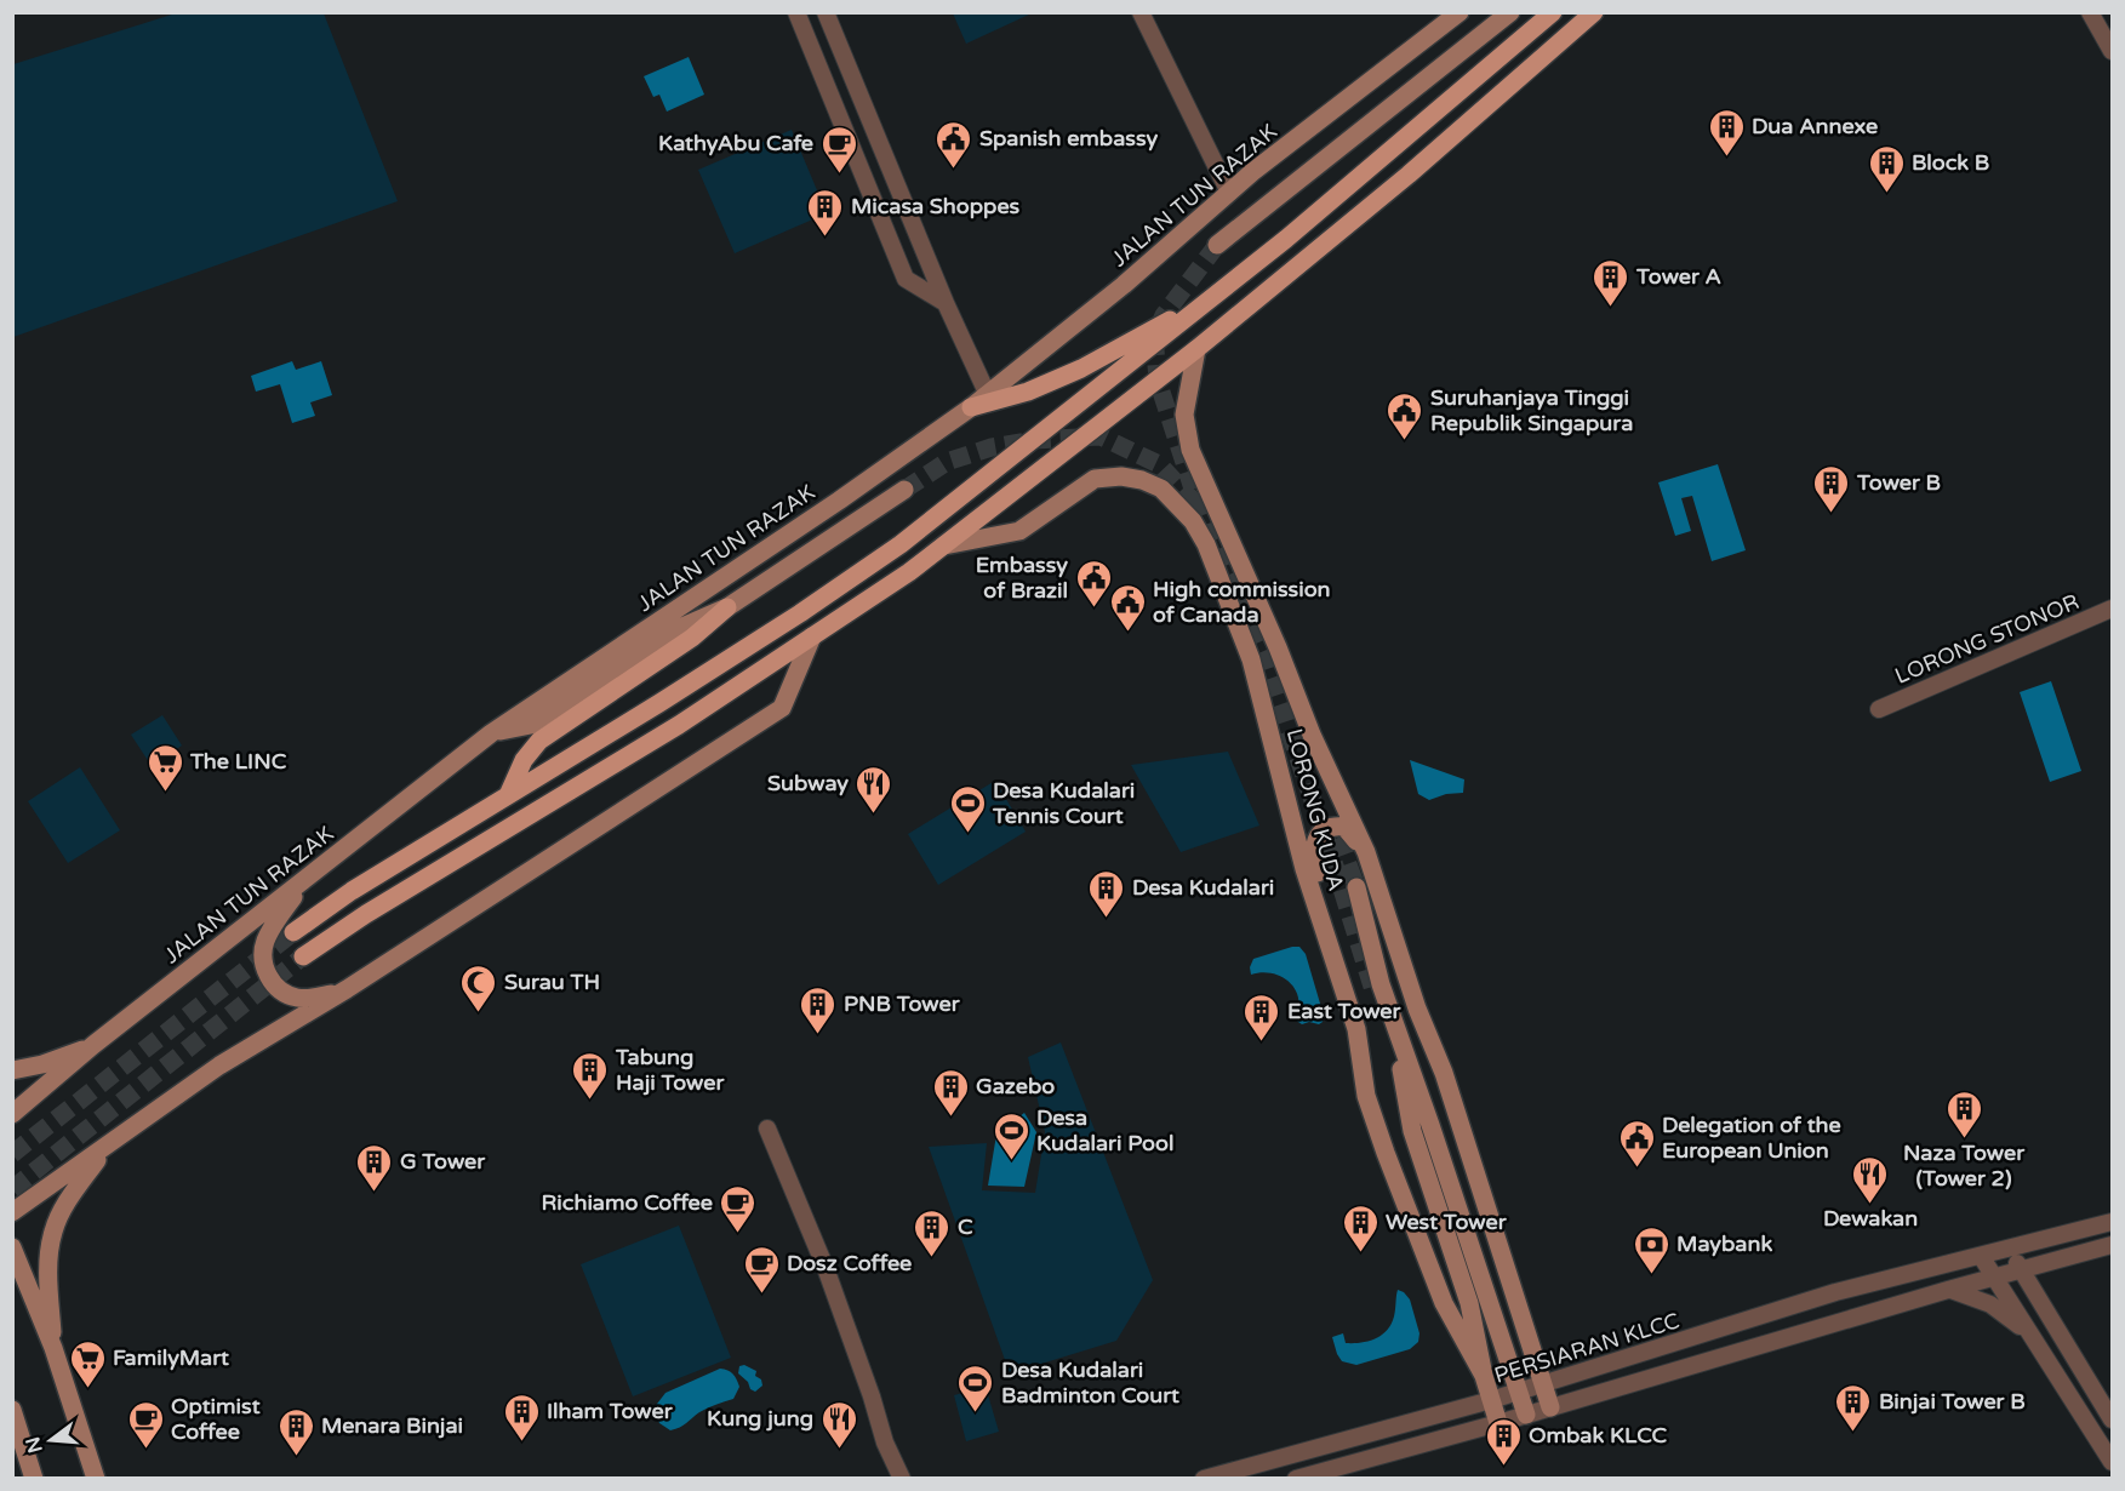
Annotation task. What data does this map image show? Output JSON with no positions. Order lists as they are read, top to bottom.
{
  "streets": {
    "street": [
      "JALAN TUN RAZAK",
      "LORONG STONOR",
      "LORONG KUDA",
      "PERSIARAN KLCC"
    ]
  },
  "crossings": [
    ["LORONG KUDA", "PERSIARAN KLCC"]
  ],
  "places": {
    "building": [
      "Dua Annexe",
      "Block B",
      "Micasa Shoppes",
      "Tower A",
      "Tower B",
      "Desa Kudalari",
      "PNB Tower",
      "East Tower",
      "Tabung Haji Tower",
      "Gazebo",
      "Naza Tower (Tower 2)",
      "G Tower",
      "West Tower",
      "C",
      "Binjai Tower B",
      "Ilham Tower",
      "Menara Binjai",
      "Ombak KLCC"
    ],
    "public building": [
      "Spanish embassy",
      "Suruhanjaya Tinggi Republik Singapura",
      "Embassy of Brazil",
      "High commission of Canada",
      "Delegation of the European Union"
    ],
    "cafe": [
      "KathyAbu Cafe",
      "Richiamo Coffee",
      "Dosz Coffee",
      "Optimist Coffee"
    ],
    "supermarket": ["The LINC", "FamilyMart"],
    "restaurant": ["Subway", "Dewakan", "Kung jung"],
    "sports": ["Desa Kudalari Tennis Court", "Desa Kudalari Pool", "Desa Kudalari Badminton Court"],
    "mosque": ["Surau TH"],
    "bank": ["Maybank"]
  },
  "north": "left"
}
